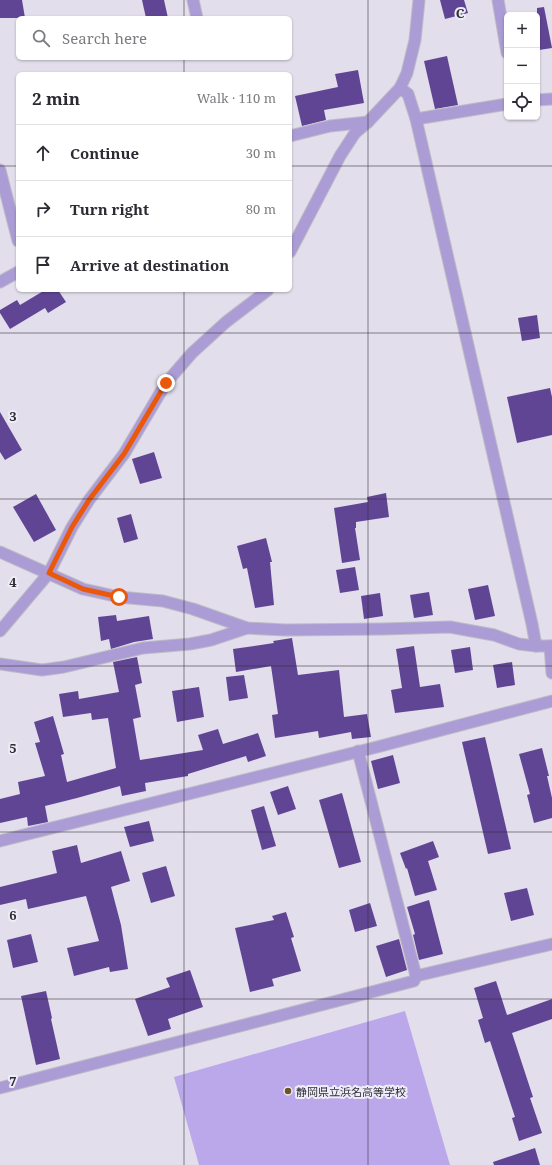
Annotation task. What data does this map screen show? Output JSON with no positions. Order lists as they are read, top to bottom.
{
  "places": ["静岡県立浜名高等学校"],
  "page": {
    "map_buttons": ["+", "−"],
    "search": "Search here",
    "heading": ["2 min", "Walk · 110 m"],
    "list": [
      ["Continue", "30 m"],
      ["Turn right", "80 m"],
      "Arrive at destination"
    ]
  },
  "grid": {
    "columns": ["C"],
    "rows": [
      "3",
      "4",
      "5",
      "6",
      "7"
    ]
  }
}
